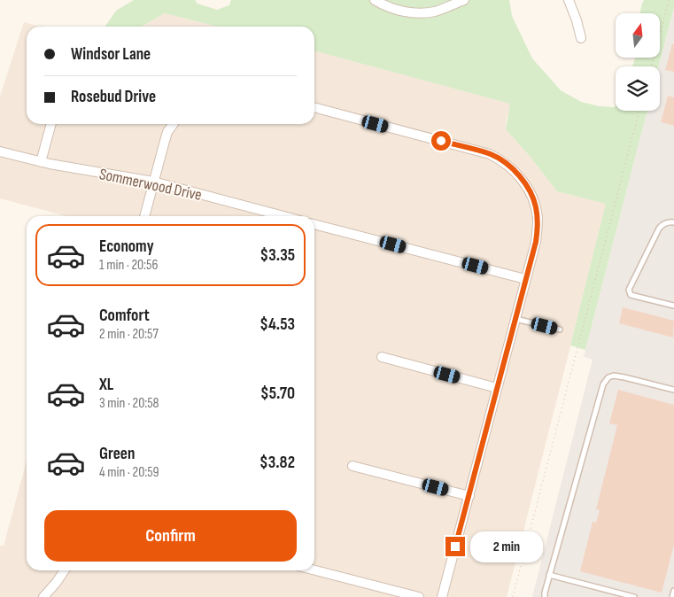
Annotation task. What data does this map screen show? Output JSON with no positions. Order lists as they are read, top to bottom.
{
  "streets": {
    "street": ["Sommerwood Drive"]
  },
  "north": "top",
  "page": {
    "banner": ["Windsor Lane", "Rosebud Drive"],
    "list": [
      {
        "name": "Economy",
        "note": "1 min · 20:56",
        "value": "$3.35"
      },
      {
        "name": "Comfort",
        "note": "2 min · 20:57",
        "value": "$4.53"
      },
      {
        "name": "XL",
        "note": "3 min · 20:58",
        "value": "$5.70"
      },
      {
        "name": "Green",
        "note": "4 min · 20:59",
        "value": "$3.82"
      }
    ],
    "buttons": "Confirm",
    "bubble": "2 min"
  }
}
